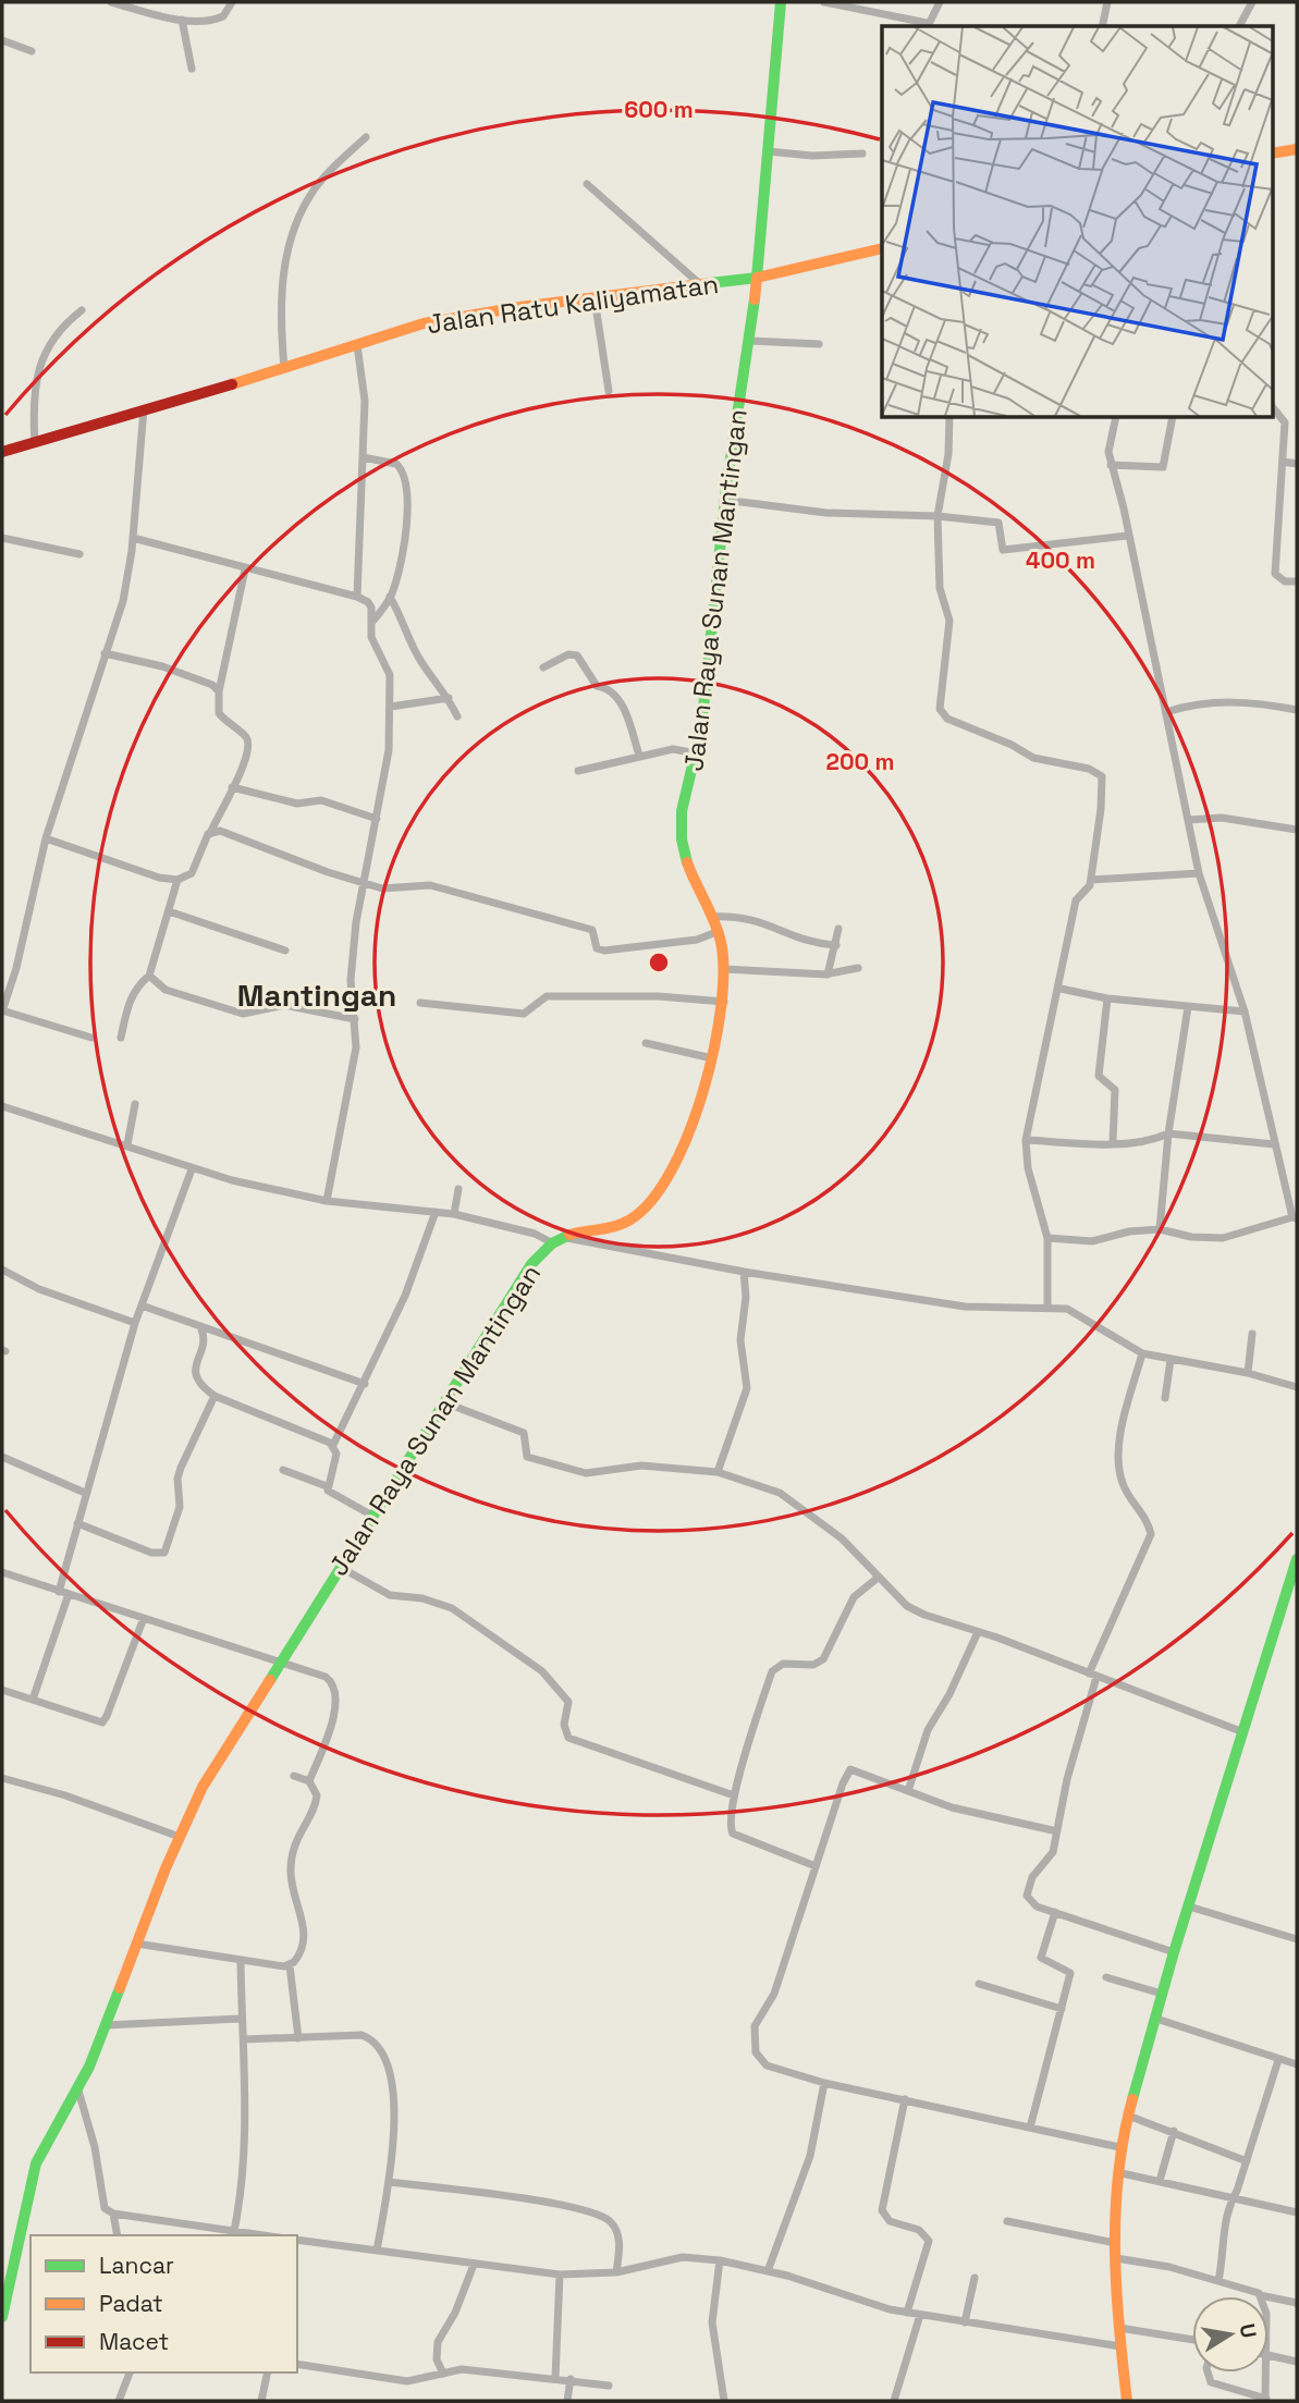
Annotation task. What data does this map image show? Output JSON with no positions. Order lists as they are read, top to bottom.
{
  "streets": {
    "main road": ["Jalan Ratu Kaliyamatan", "Jalan Raya Sunan Mantingan"]
  },
  "crossings": [
    ["Jalan Ratu Kaliyamatan", "Jalan Raya Sunan Mantingan"]
  ],
  "districts": ["Mantingan"],
  "legend": ["Lancar", "Padat", "Macet"],
  "north": "right",
  "rings": ["600 m", "400 m", "200 m"]
}
